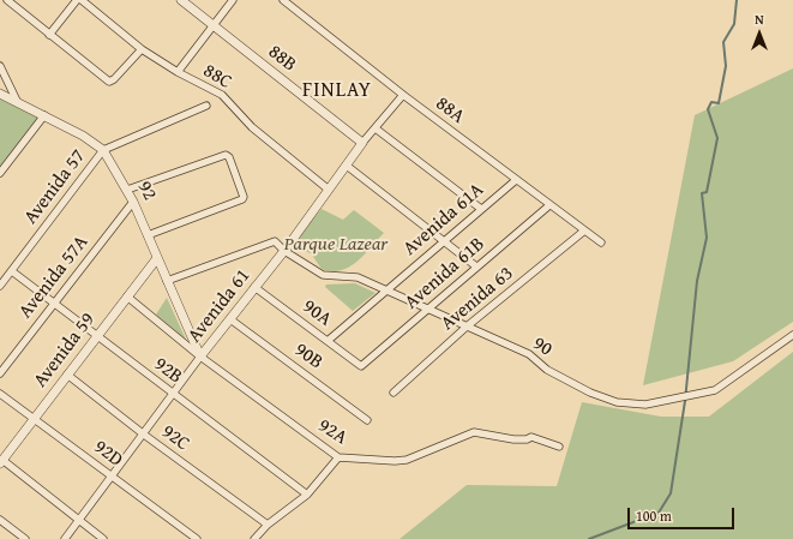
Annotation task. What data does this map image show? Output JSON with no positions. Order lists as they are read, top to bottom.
{
  "streets": {
    "street": [
      "88B",
      "88C",
      "88A",
      "Avenida 57",
      "92",
      "Avenida 61A",
      "Avenida 61B",
      "Avenida 57A",
      "Avenida 63",
      "Avenida 61",
      "90A",
      "90",
      "Avenida 59",
      "90B",
      "92B",
      "92A",
      "92C",
      "92D"
    ]
  },
  "crossings": [
    ["88B", "Avenida 61"],
    ["88C", "Avenida 61"],
    ["88A", "Avenida 61A"],
    ["88A", "Avenida 61B"],
    ["88A", "Avenida 63"],
    ["88A", "Avenida 61"],
    ["Avenida 57", "92"],
    ["Avenida 57", "92B"],
    ["92", "Avenida 57A"],
    ["92", "Avenida 61"],
    ["92", "90"],
    ["92", "Avenida 59"],
    ["92", "92A"],
    ["Avenida 61A", "90A"],
    ["Avenida 61A", "90"],
    ["Avenida 61B", "90A"],
    ["Avenida 61B", "90"],
    ["Avenida 57A", "92B"],
    ["Avenida 63", "90"],
    ["Avenida 61", "90A"],
    ["Avenida 61", "90"],
    ["Avenida 61", "90B"],
    ["Avenida 61", "92B"],
    ["Avenida 61", "92A"],
    ["Avenida 61", "92C"],
    ["Avenida 61", "92D"],
    ["Avenida 59", "92B"],
    ["Avenida 59", "92A"],
    ["Avenida 59", "92C"],
    ["Avenida 59", "92D"]
  ],
  "districts": ["FINLAY"],
  "parks": ["Parque Lazear"],
  "scale_bar": "100 m",
  "north": "top"
}
